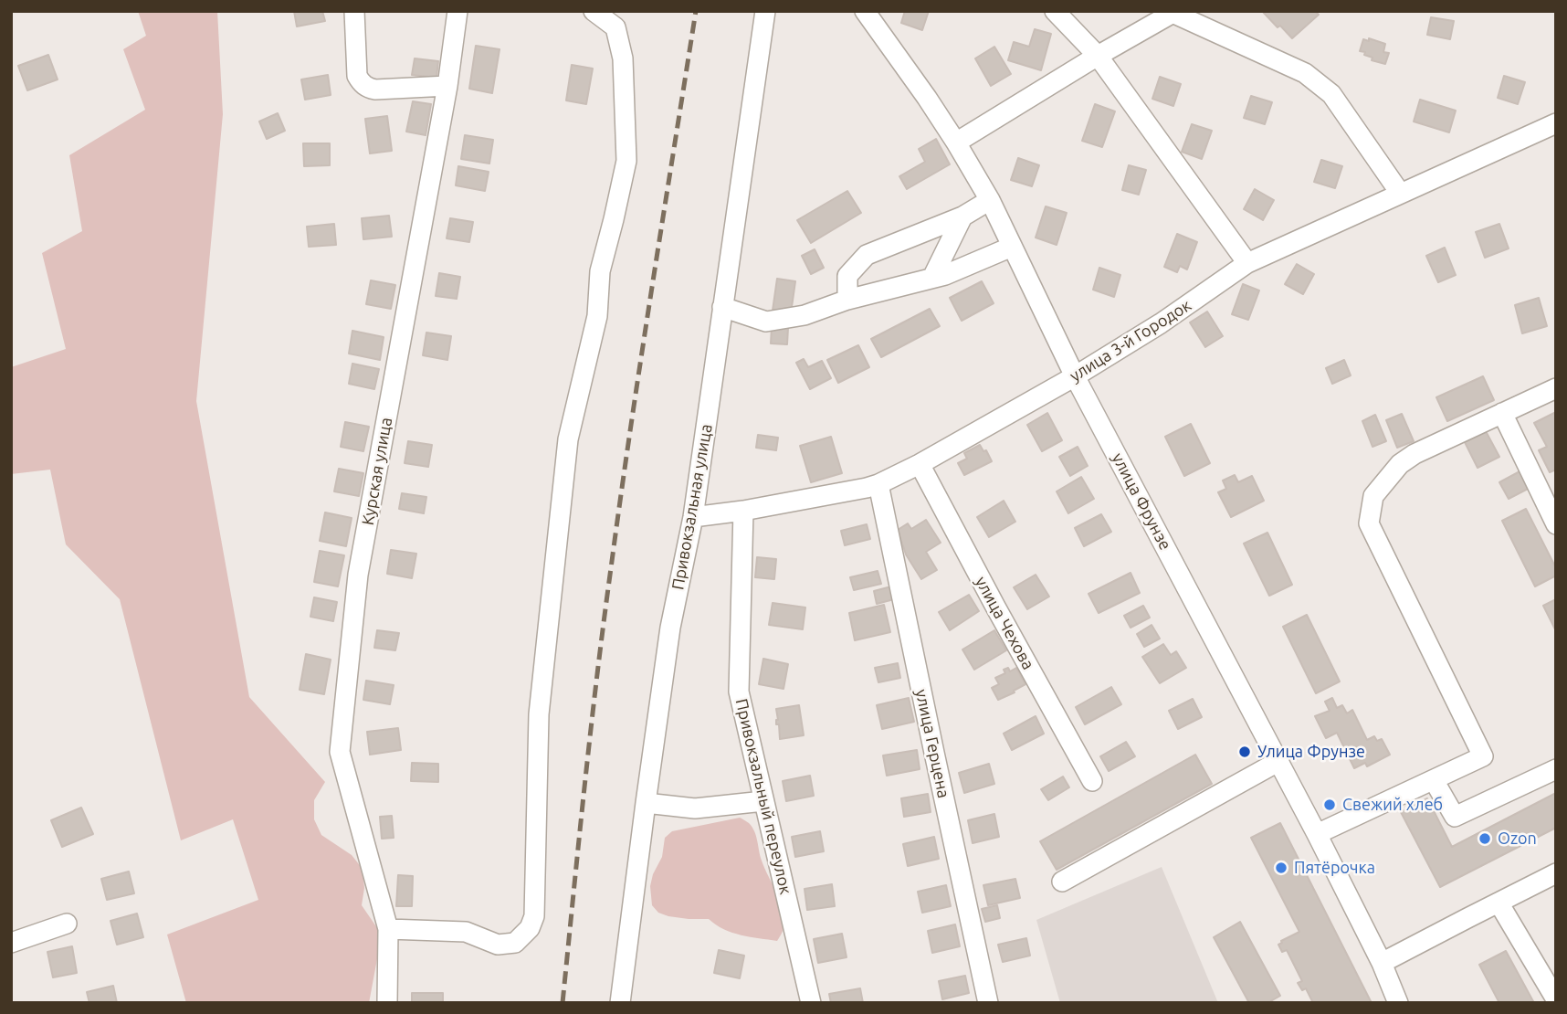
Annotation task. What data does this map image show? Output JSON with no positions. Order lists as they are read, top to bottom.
{
  "streets": {
    "street": [
      "улица 3-й Городок",
      "Курская улица",
      "улица Фрунзе",
      "Привокзальная улица",
      "улица Чехова",
      "улица Герцена",
      "Привокзальный переулок"
    ]
  },
  "crossings": [
    ["улица 3-й Городок", "улица Фрунзе"],
    ["улица 3-й Городок", "Привокзальная улица"],
    ["улица 3-й Городок", "улица Чехова"],
    ["улица 3-й Городок", "улица Герцена"],
    ["улица 3-й Городок", "Привокзальный переулок"]
  ],
  "places": [
    "Улица Фрунзе",
    "Свежий хлеб",
    "Ozon",
    "Пятёрочка"
  ]
}
